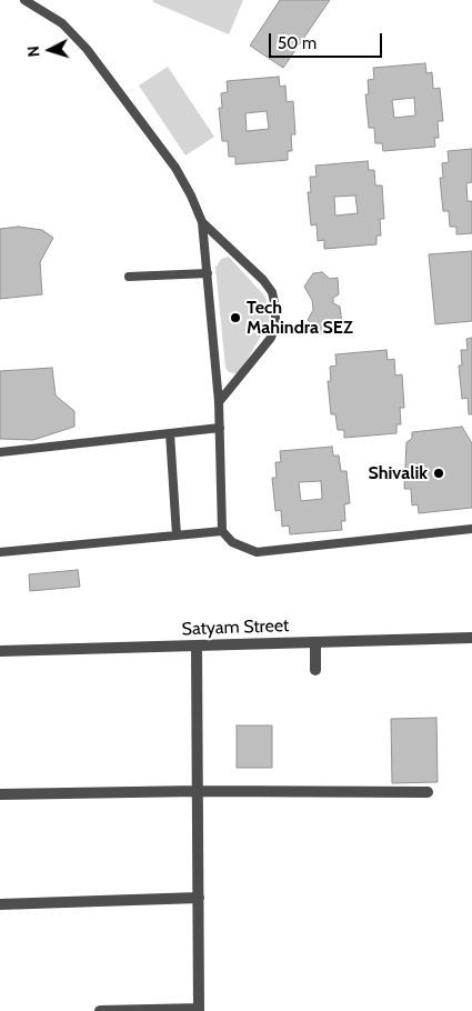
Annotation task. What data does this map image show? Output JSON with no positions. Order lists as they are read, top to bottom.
{
  "streets": {
    "street": ["Satyam Street"]
  },
  "places": ["Tech Mahindra SEZ", "Shivalik"],
  "scale_bar": "50 m",
  "north": "left"
}
